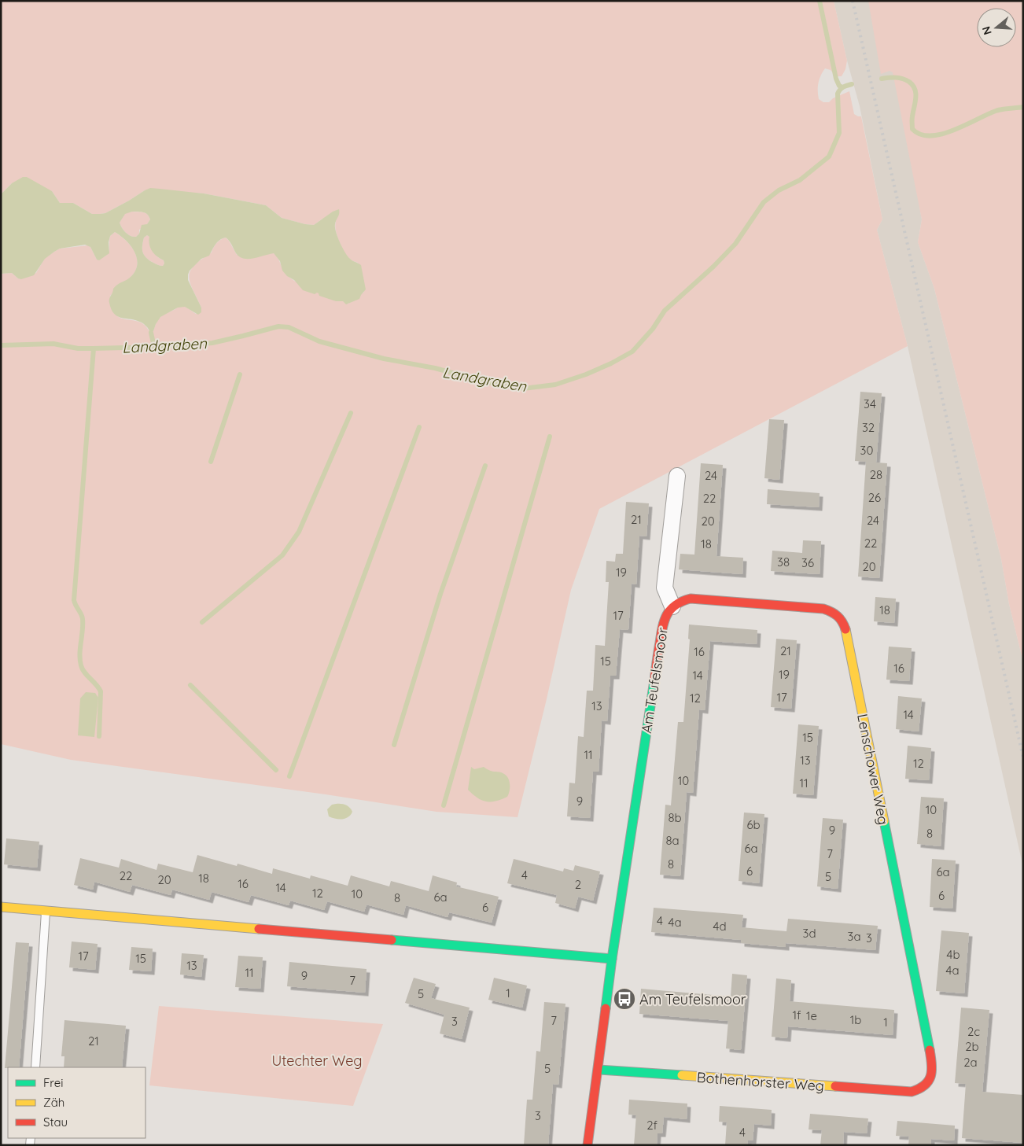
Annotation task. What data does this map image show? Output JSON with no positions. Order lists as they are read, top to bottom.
{
  "streets": {
    "street": ["Am Teufelsmoor", "Lenschower Weg", "Bothenhorster Weg"]
  },
  "crossings": [
    ["Am Teufelsmoor", "Lenschower Weg"],
    ["Am Teufelsmoor", "Bothenhorster Weg"],
    ["Lenschower Weg", "Bothenhorster Weg"]
  ],
  "water": ["Landgraben"],
  "parks": ["Utechter Weg"],
  "places": {
    "bus stop": ["Am Teufelsmoor"]
  },
  "house_numbers": [
    "34",
    "32",
    "30",
    "28",
    "24",
    "26",
    "22",
    "21",
    "24",
    "20",
    "22",
    "18",
    "38",
    "36",
    "20",
    "19",
    "18",
    "17",
    "21",
    "16",
    "15",
    "16",
    "19",
    "14",
    "17",
    "12",
    "13",
    "14",
    "15",
    "11",
    "13",
    "12",
    "10",
    "11",
    "9",
    "10",
    "8b",
    "6b",
    "9",
    "8",
    "8a",
    "6a",
    "7",
    "8",
    "6",
    "6a",
    "4",
    "22",
    "5",
    "18",
    "20",
    "16",
    "2",
    "14",
    "12",
    "10",
    "6",
    "6a",
    "8",
    "6",
    "4",
    "4a",
    "4d",
    "3d",
    "3a",
    "3",
    "4b",
    "17",
    "15",
    "13",
    "4a",
    "11",
    "9",
    "7",
    "1",
    "5",
    "1f",
    "1e",
    "1b",
    "7",
    "3",
    "1",
    "2c",
    "21",
    "2b",
    "2a",
    "5",
    "3",
    "2f",
    "4"
  ],
  "legend": ["Frei", "Zäh", "Stau"],
  "north": "left"
}
